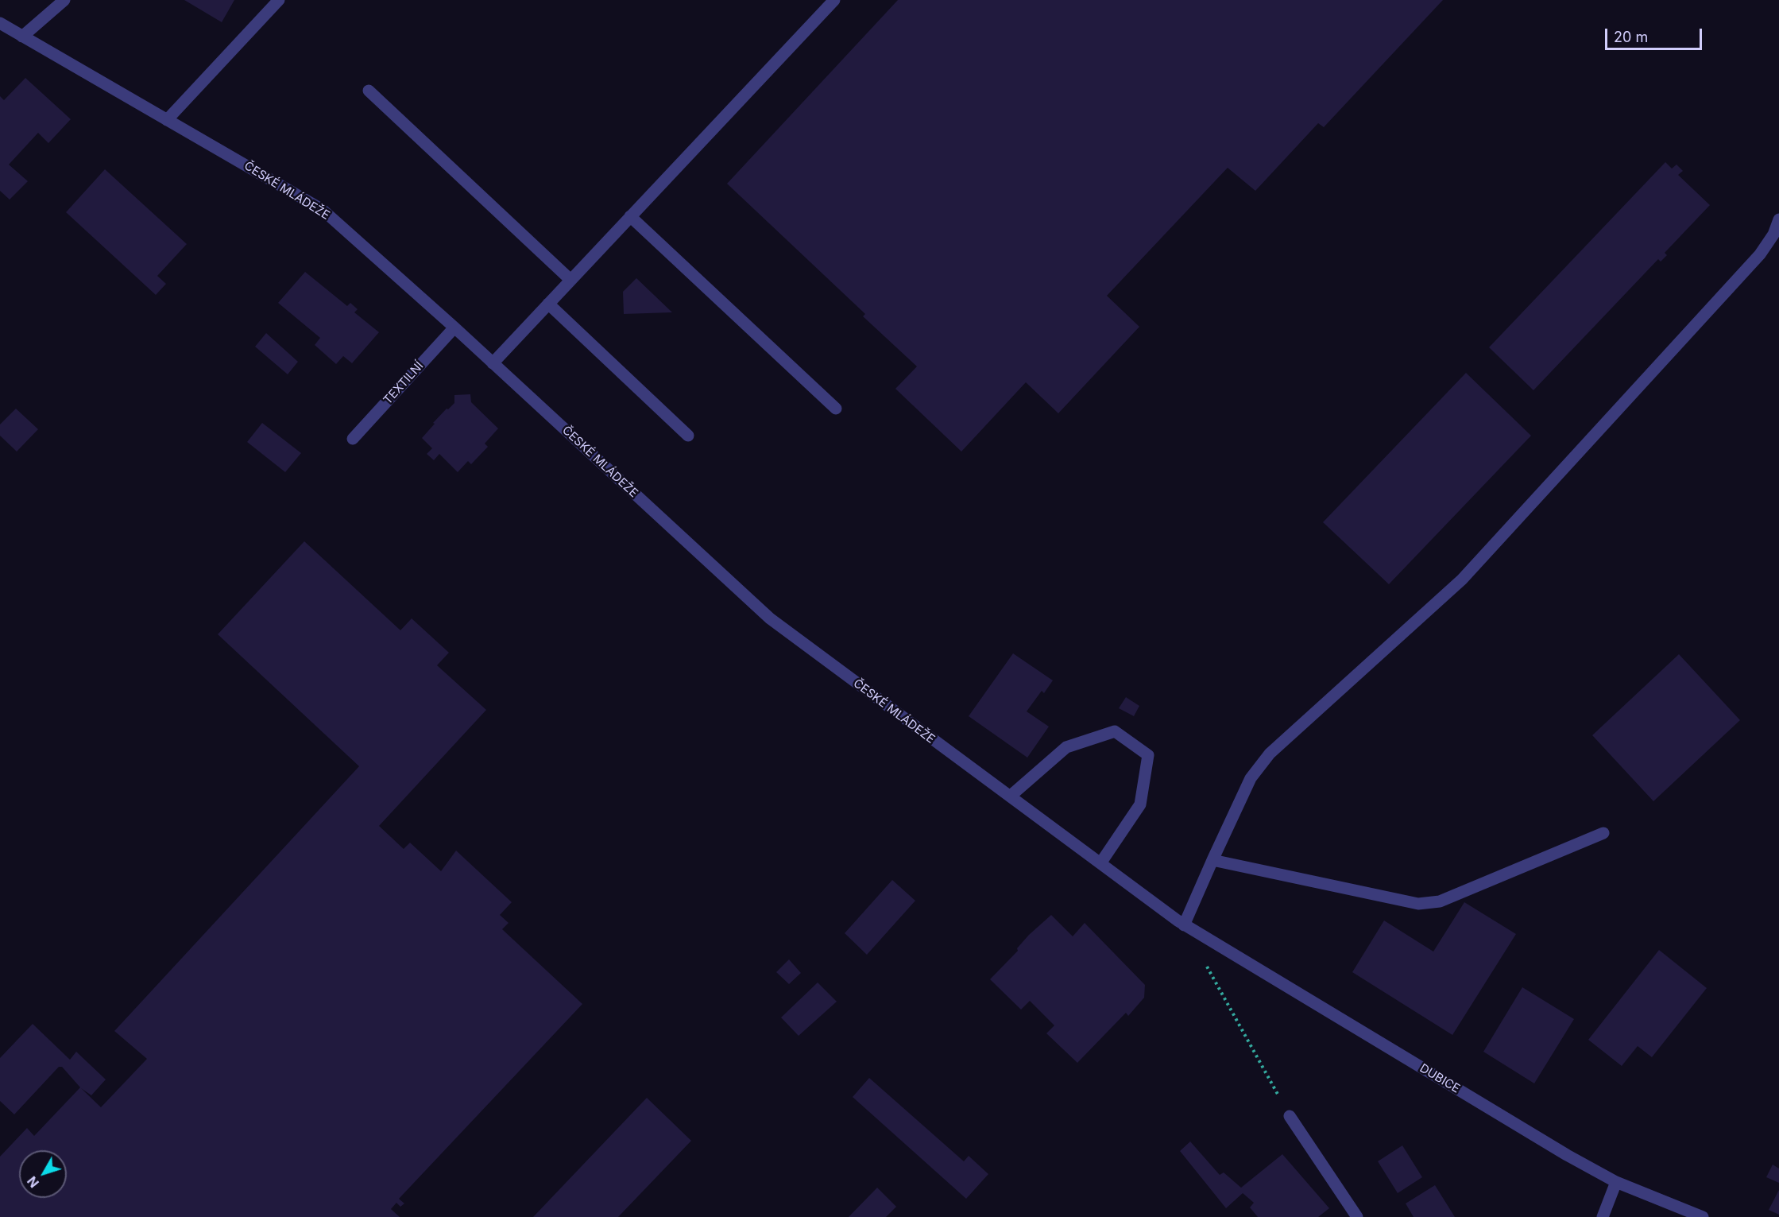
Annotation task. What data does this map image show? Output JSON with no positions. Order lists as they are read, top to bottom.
{
  "streets": {
    "street": ["ČESKÉ MLÁDEŽE", "TEXTILNÍ", "DUBICE"]
  },
  "crossings": [
    ["ČESKÉ MLÁDEŽE", "TEXTILNÍ"],
    ["ČESKÉ MLÁDEŽE", "DUBICE"]
  ],
  "scale_bar": "20 m",
  "north": "bottom left"
}
